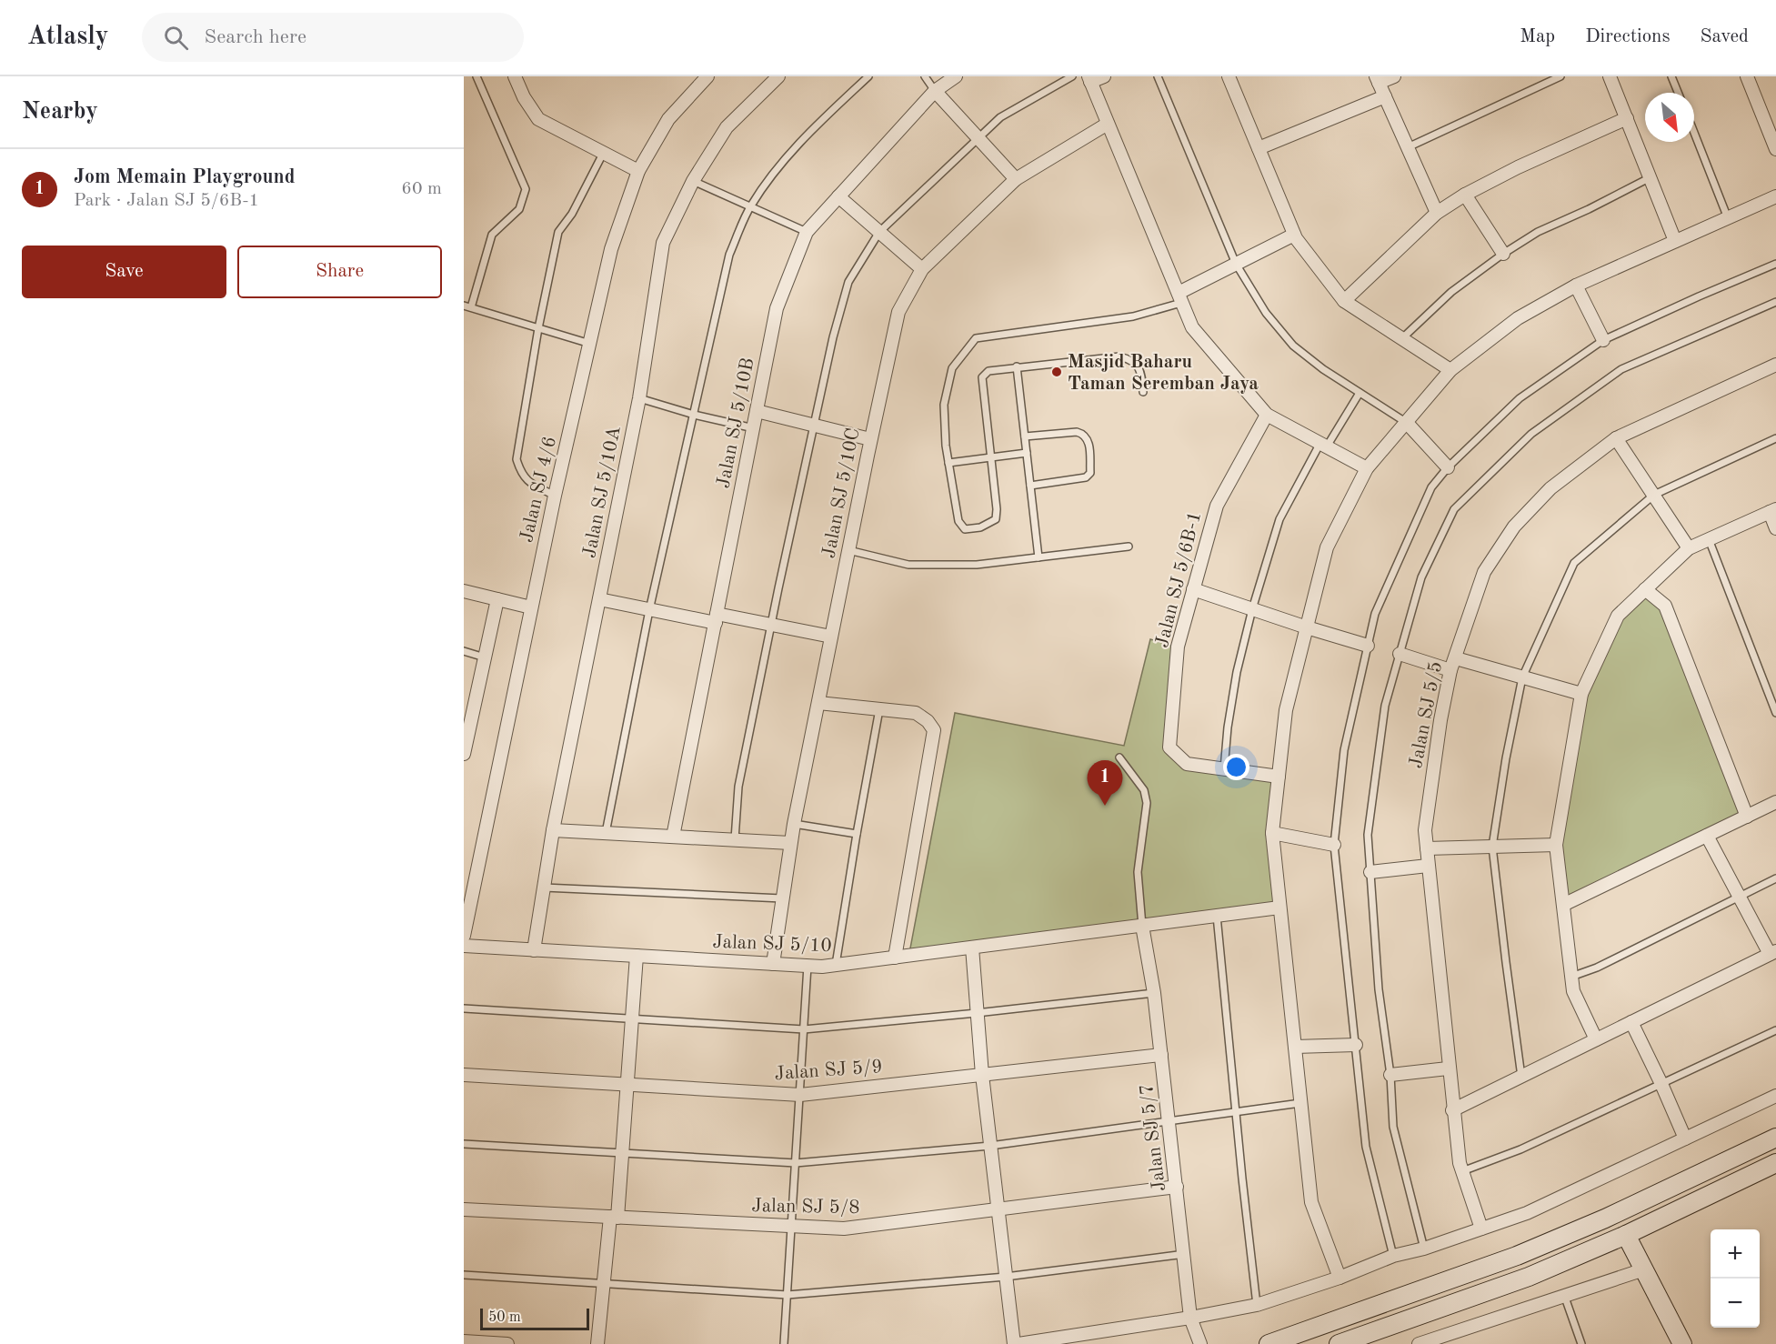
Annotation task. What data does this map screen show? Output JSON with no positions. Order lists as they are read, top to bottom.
{
  "streets": {
    "street": [
      "Jalan SJ 5/10B",
      "Jalan SJ 4/6",
      "Jalan SJ 5/10A",
      "Jalan SJ 5/10C",
      "Jalan SJ 5/6B-1",
      "Jalan SJ 5/5",
      "Jalan SJ 5/10",
      "Jalan SJ 5/9",
      "Jalan SJ 5/7",
      "Jalan SJ 5/8"
    ]
  },
  "crossings": [
    ["Jalan SJ 5/10A", "Jalan SJ 5/10"],
    ["Jalan SJ 5/10C", "Jalan SJ 5/10"],
    ["Jalan SJ 5/10", "Jalan SJ 5/7"],
    ["Jalan SJ 5/9", "Jalan SJ 5/7"],
    ["Jalan SJ 5/7", "Jalan SJ 5/8"]
  ],
  "places": ["Masjid Baharu Taman Seremban Jaya"],
  "scale_bar": "50 m",
  "north": "bottom right",
  "page": {
    "header": "Atlasly",
    "search": "Search here",
    "nav": ["Map", "Directions", "Saved"],
    "heading": "Nearby",
    "list": [
      {
        "mark": "1",
        "name": "Jom Memain Playground",
        "note": "Park · Jalan SJ 5/6B-1",
        "value": "60 m"
      }
    ],
    "buttons": ["Save", "Share"],
    "pins": "1",
    "map_buttons": ["+", "−"],
    "scale": "50 m"
  }
}
